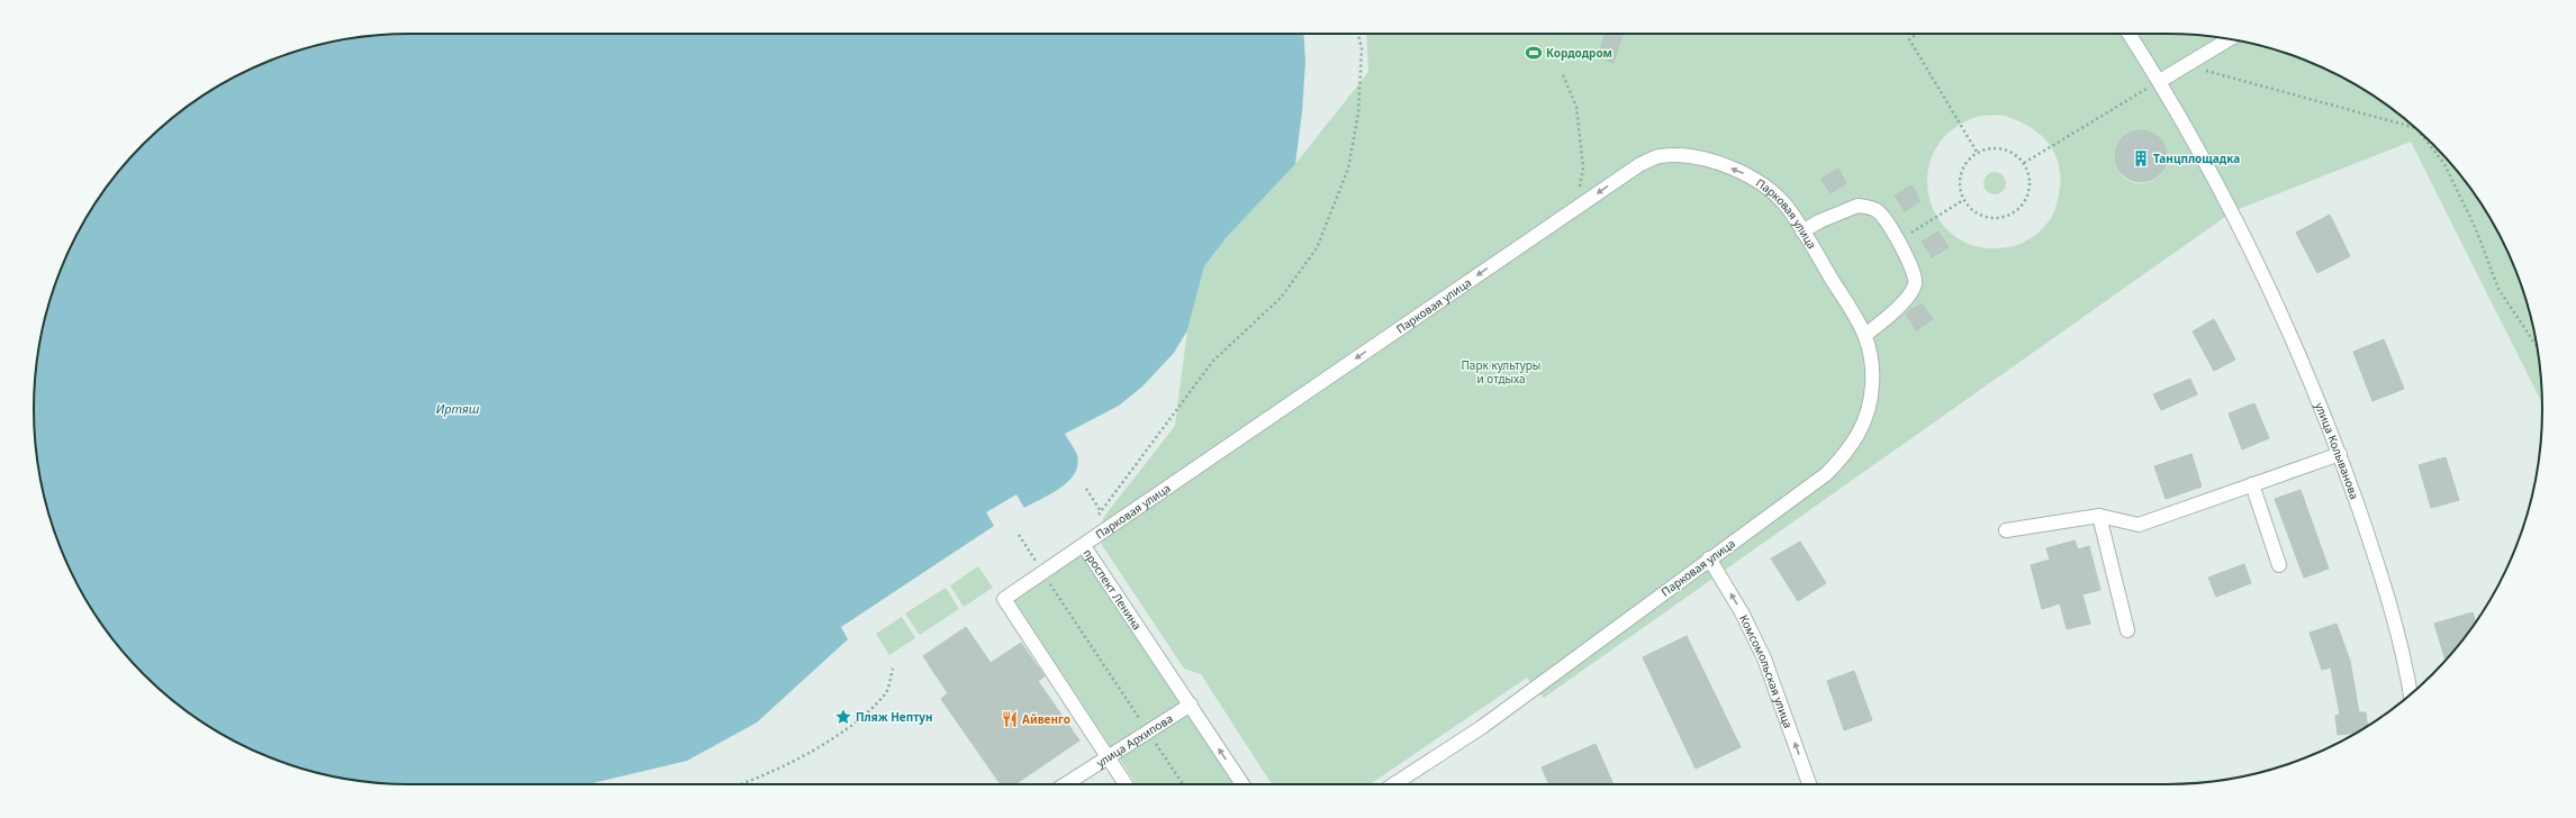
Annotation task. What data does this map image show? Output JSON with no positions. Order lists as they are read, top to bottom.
{
  "streets": {
    "street": [
      "Парковая улица",
      "улица Колыванова",
      "проспект Ленина",
      "Комсомольская улица",
      "улица Архипова"
    ]
  },
  "crossings": [
    ["Парковая улица", "проспект Ленина"],
    ["Парковая улица", "Комсомольская улица"],
    ["проспект Ленина", "улица Архипова"]
  ],
  "one_way": ["Парковая улица", "Комсомольская улица"],
  "water": ["Иртяш"],
  "parks": ["Парк культуры и отдыха"],
  "places": {
    "sports": ["Кордодром"],
    "building": ["Танцплощадка"],
    "place": ["Пляж Нептун"],
    "restaurant": ["Айвенго"]
  }
}
